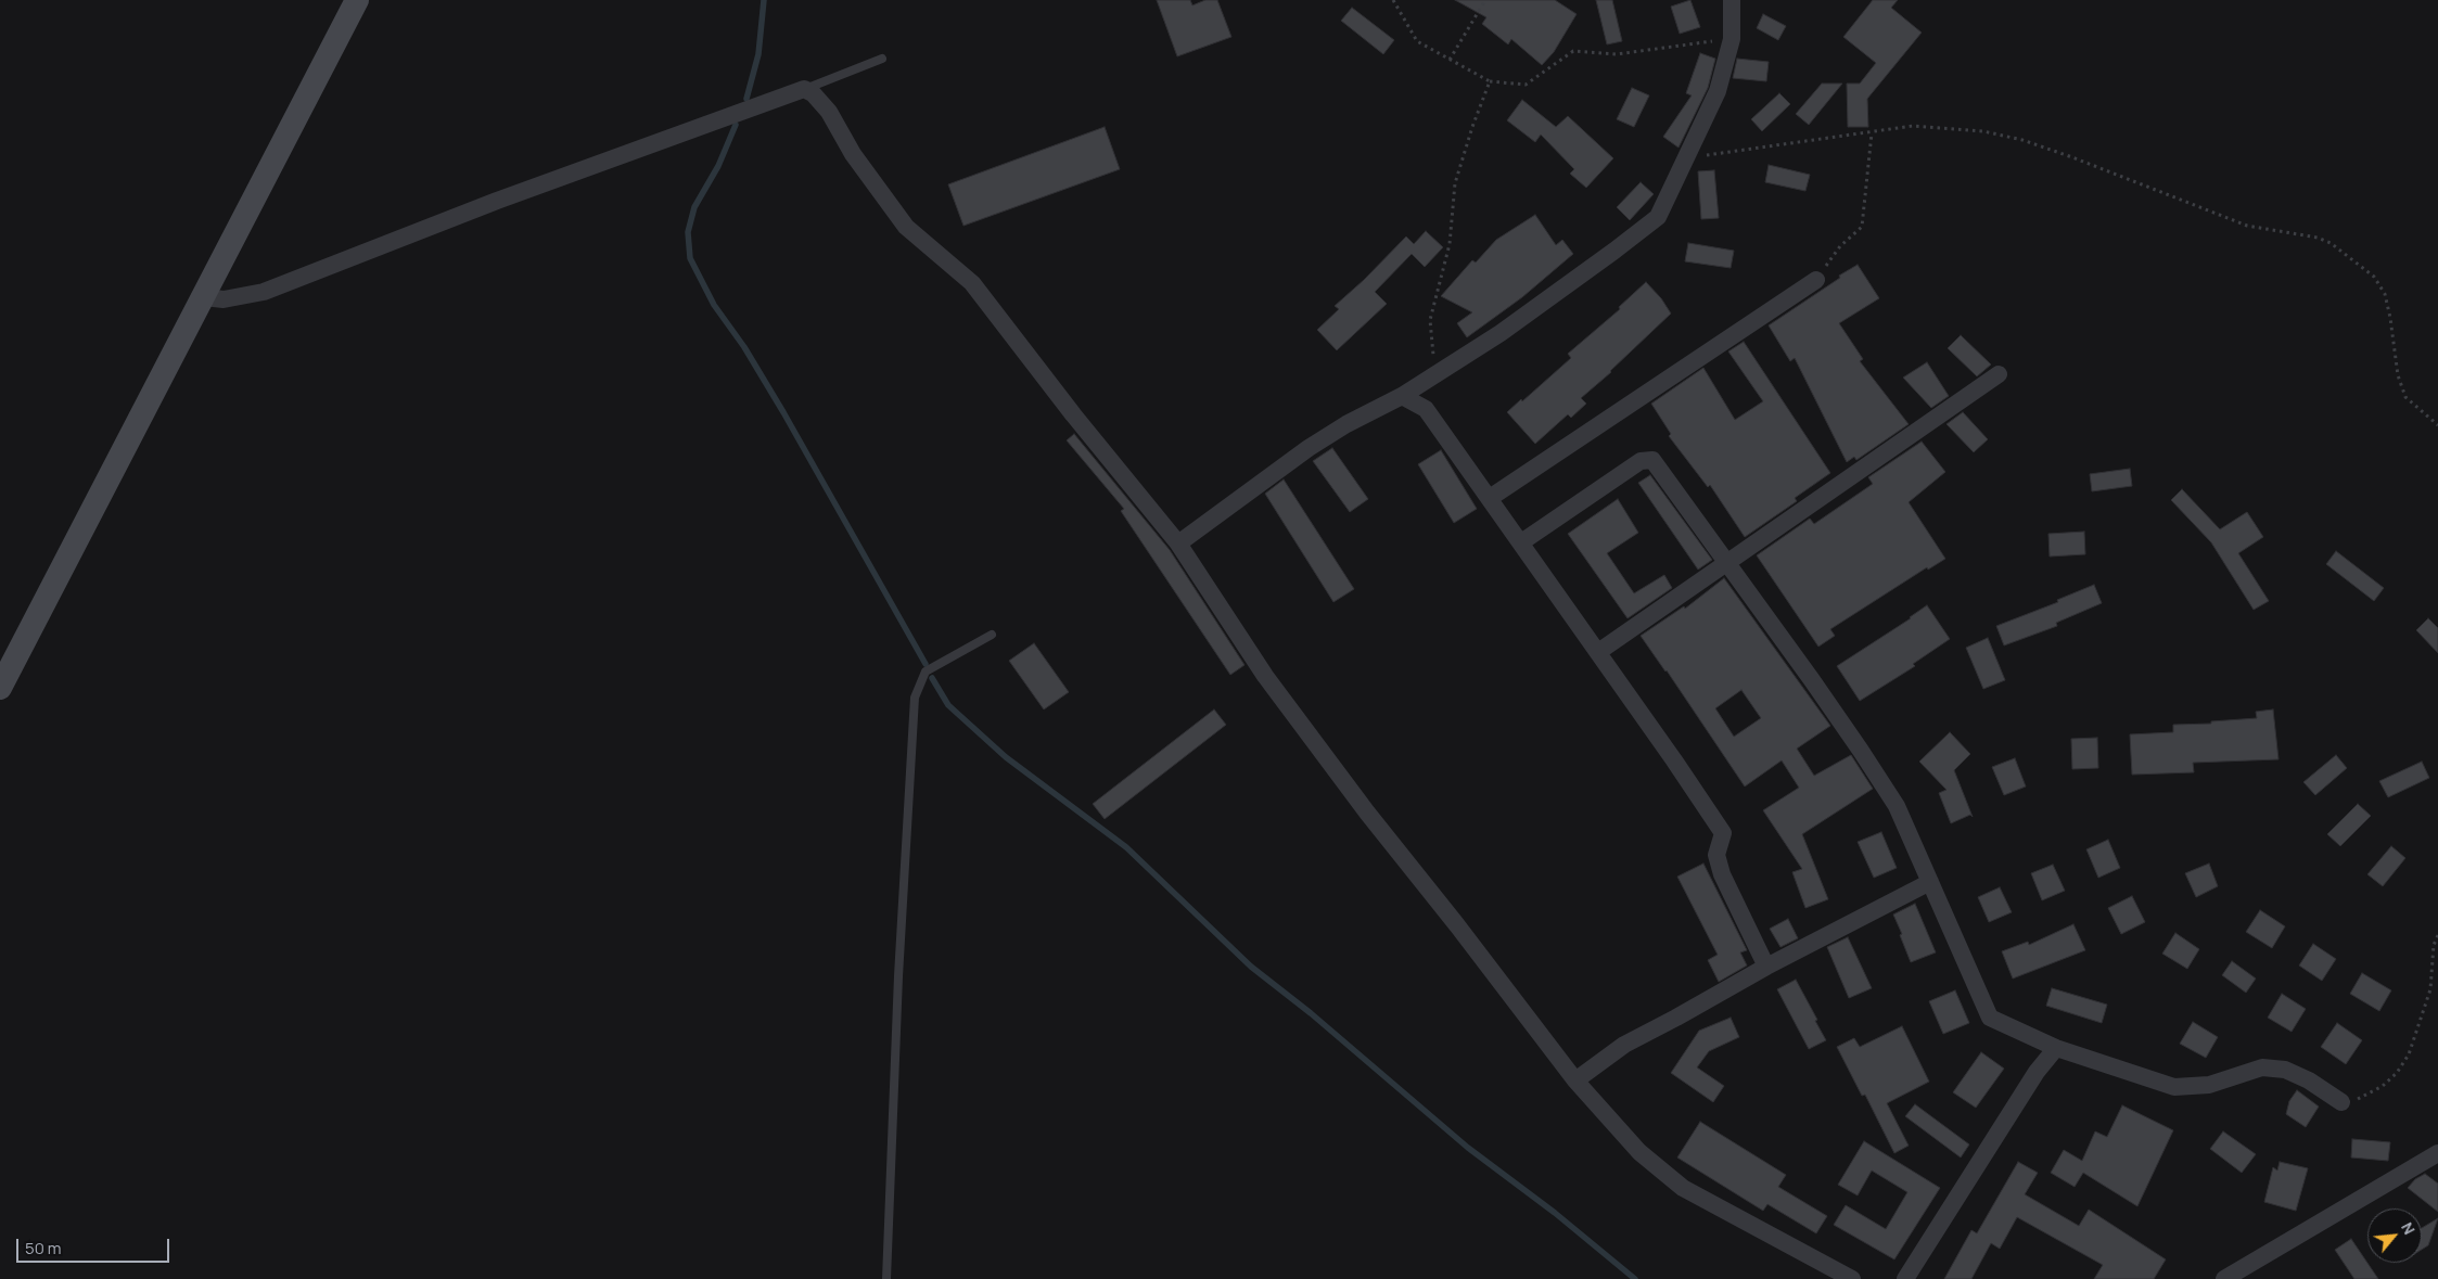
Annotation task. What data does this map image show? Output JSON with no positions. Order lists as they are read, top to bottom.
{
  "scale_bar": "50 m",
  "north": "top right"
}
